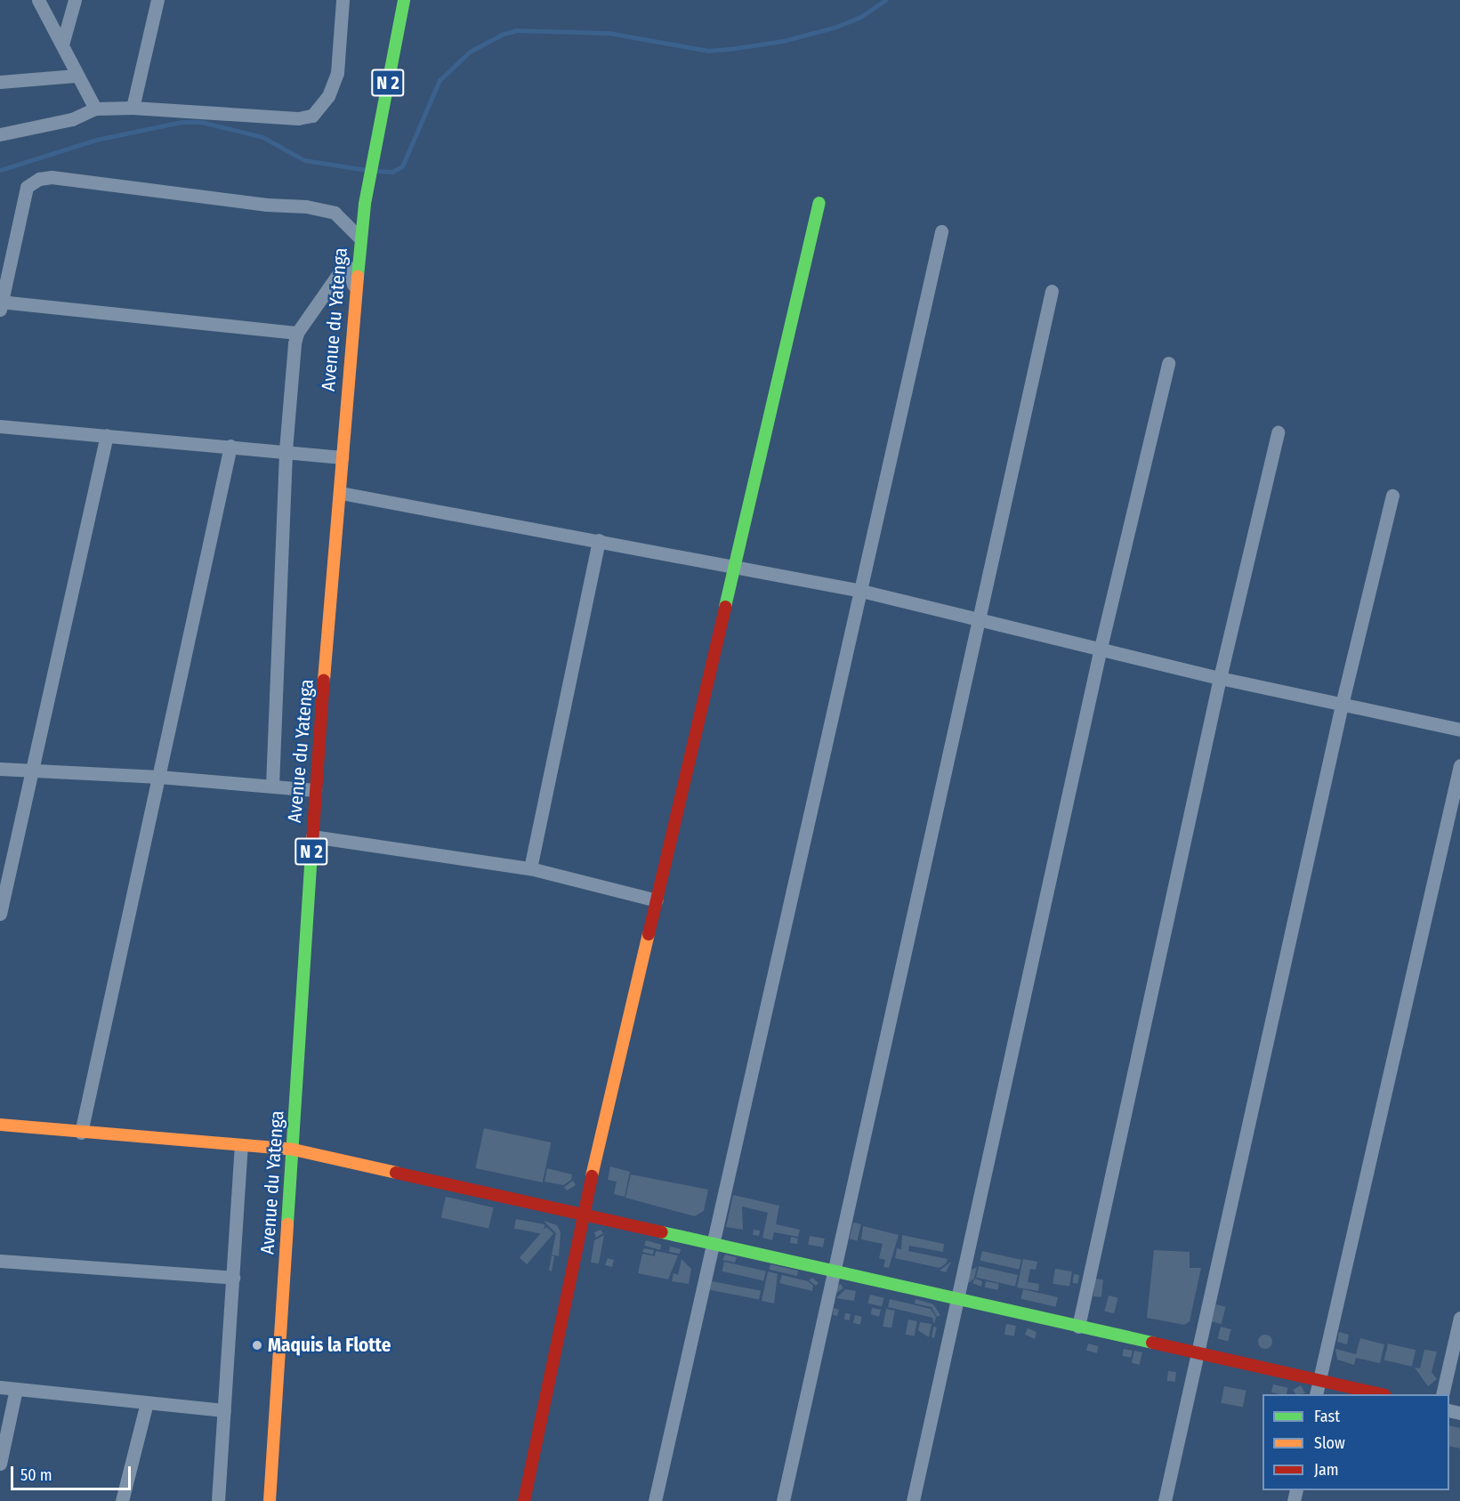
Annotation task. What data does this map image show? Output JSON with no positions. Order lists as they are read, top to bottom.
{
  "streets": {
    "street": ["N 2", "Avenue du Yatenga"]
  },
  "places": ["Maquis la Flotte"],
  "legend": ["Fast", "Slow", "Jam"],
  "scale_bar": "50 m"
}
